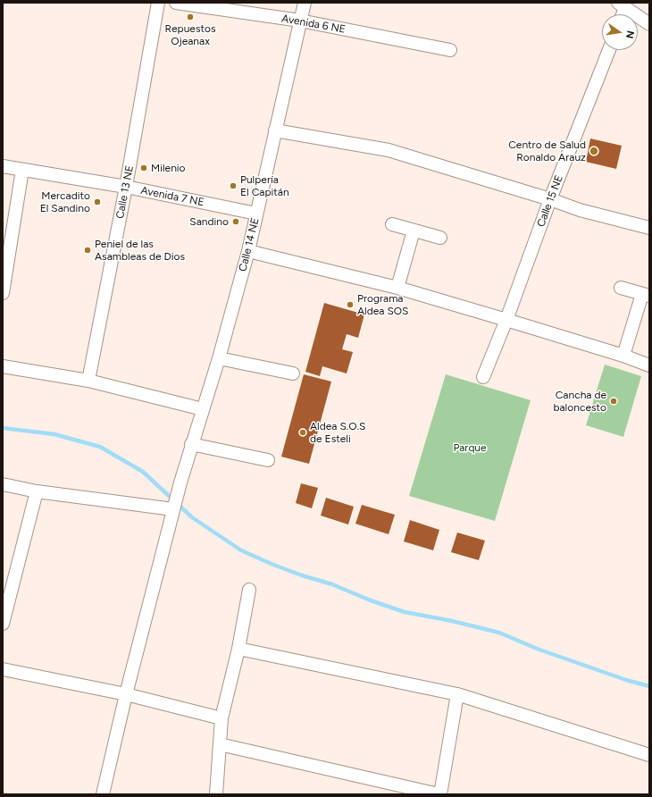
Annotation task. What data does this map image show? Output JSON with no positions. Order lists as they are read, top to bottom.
{
  "streets": {
    "street": [
      "Avenida 6 NE",
      "Calle 13 NE",
      "Avenida 7 NE",
      "Calle 15 NE",
      "Calle 14 NE"
    ]
  },
  "crossings": [
    ["Avenida 6 NE", "Calle 14 NE"],
    ["Calle 13 NE", "Avenida 7 NE"],
    ["Avenida 7 NE", "Calle 14 NE"]
  ],
  "parks": ["Parque"],
  "places": [
    "Repuestos Ojeanax",
    "Centro de Salud Ronaldo Arauz",
    "Milenio",
    "Pulpería El Capitán",
    "Mercadito El Sandino",
    "Sandino",
    "Peniel de las Asambleas de Dios",
    "Programa Aldea SOS",
    "Cancha de baloncesto",
    "Aldea S.O.S de Esteli"
  ],
  "north": "right"
}
